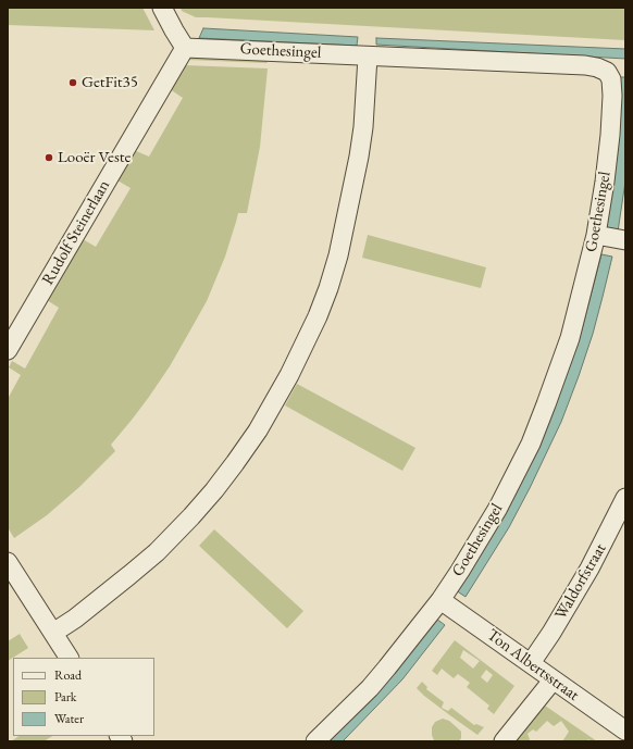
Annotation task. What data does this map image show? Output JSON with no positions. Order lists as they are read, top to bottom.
{
  "streets": {
    "street": [
      "Goethesingel",
      "Rudolf Steinerlaan",
      "Waldorfstraat",
      "Ton Albertsstraat"
    ]
  },
  "crossings": [
    ["Goethesingel", "Rudolf Steinerlaan"],
    ["Goethesingel", "Ton Albertsstraat"],
    ["Waldorfstraat", "Ton Albertsstraat"]
  ],
  "places": ["GetFit35", "Looër Veste"],
  "legend": ["Road", "Park", "Water"]
}
